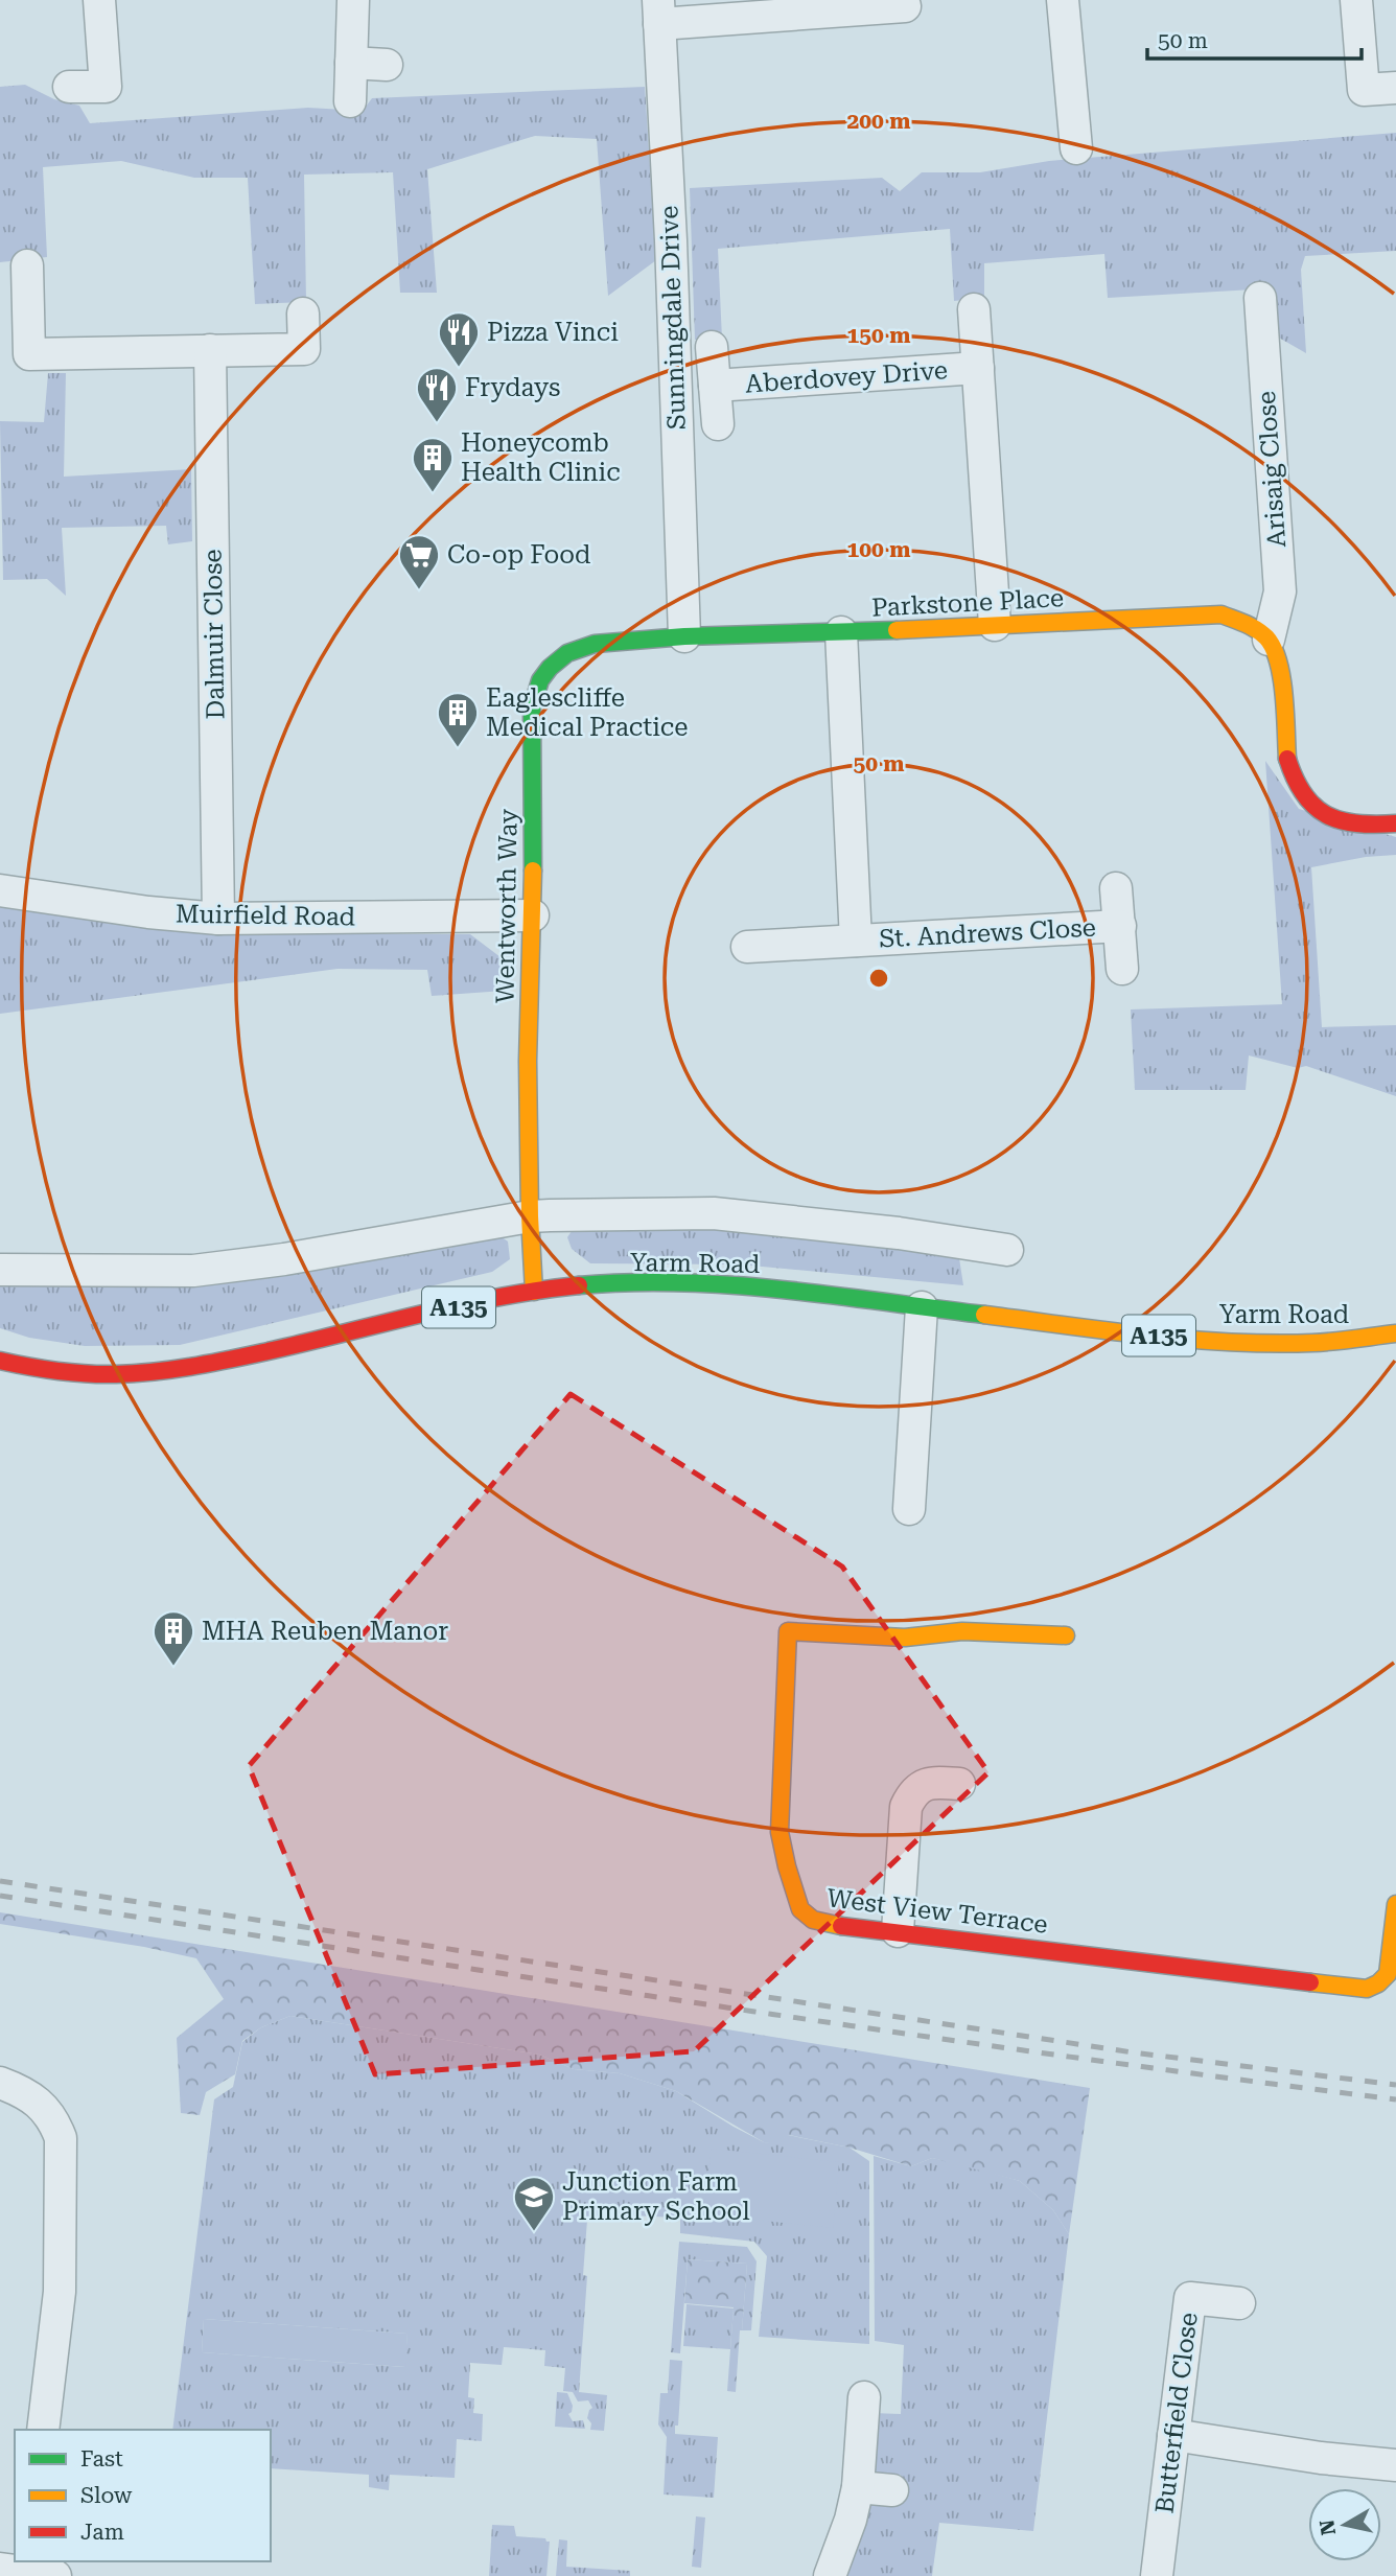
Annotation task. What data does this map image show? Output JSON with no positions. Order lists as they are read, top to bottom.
{
  "streets": {
    "street": [
      "Sunningdale Drive",
      "Aberdovey Drive",
      "Arisaig Close",
      "Parkstone Place",
      "Dalmuir Close",
      "Wentworth Way",
      "Muirfield Road",
      "St. Andrews Close",
      "Yarm Road",
      "A135",
      "West View Terrace",
      "Butterfield Close"
    ]
  },
  "crossings": [
    ["Sunningdale Drive", "Parkstone Place"],
    ["Sunningdale Drive", "Wentworth Way"],
    ["Aberdovey Drive", "Parkstone Place"],
    ["Arisaig Close", "Parkstone Place"],
    ["Parkstone Place", "Wentworth Way"],
    ["Parkstone Place", "St. Andrews Close"],
    ["Dalmuir Close", "Muirfield Road"],
    ["Wentworth Way", "Muirfield Road"],
    ["Wentworth Way", "Yarm Road"]
  ],
  "places": {
    "restaurant": ["Pizza Vinci", "Frydays"],
    "building": ["Honeycomb Health Clinic", "Eaglescliffe Medical Practice", "MHA Reuben Manor"],
    "supermarket": ["Co-op Food"],
    "school or university": ["Junction Farm Primary School"]
  },
  "legend": ["Fast", "Slow", "Jam"],
  "scale_bar": "50 m",
  "north": "left",
  "rings": [
    "200 m",
    "150 m",
    "100 m",
    "50 m"
  ]
}
